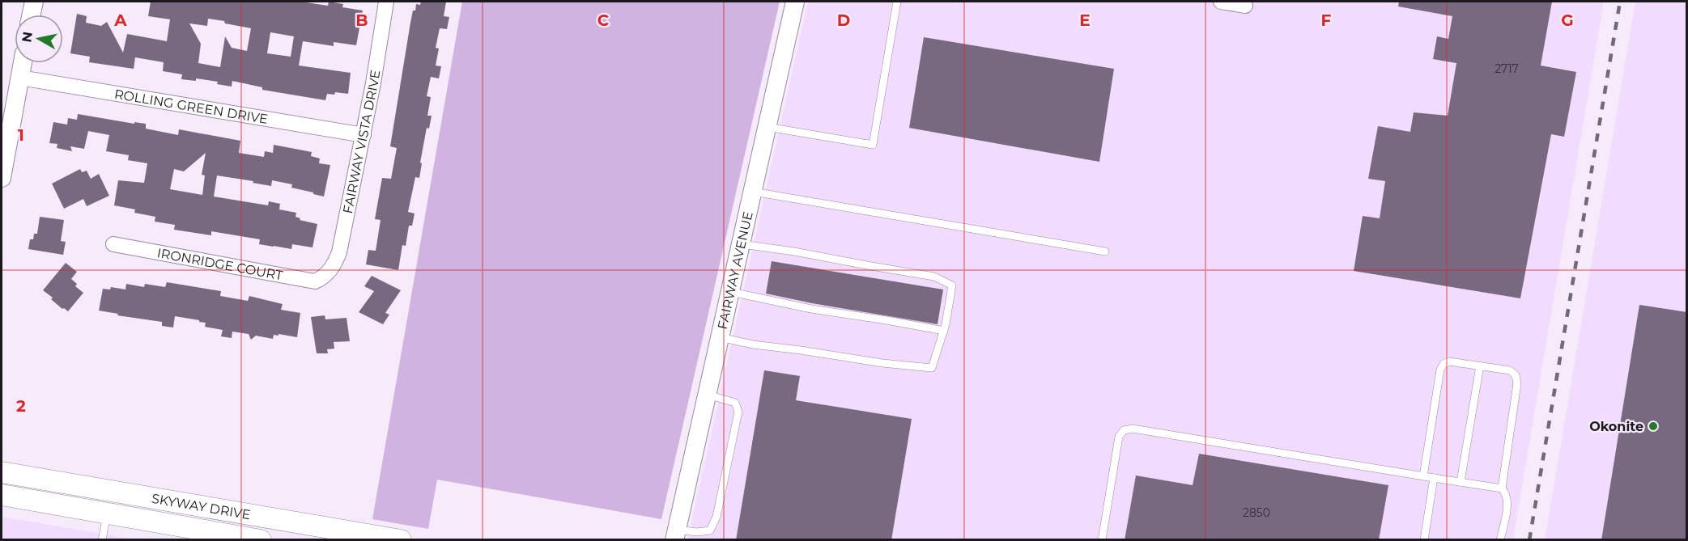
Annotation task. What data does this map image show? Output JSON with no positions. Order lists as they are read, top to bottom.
{
  "streets": {
    "main road": ["SKYWAY DRIVE"],
    "street": [
      "ROLLING GREEN DRIVE",
      "FAIRWAY VISTA DRIVE",
      "IRONRIDGE COURT",
      "FAIRWAY AVENUE"
    ]
  },
  "crossings": [
    ["ROLLING GREEN DRIVE", "FAIRWAY VISTA DRIVE"],
    ["FAIRWAY VISTA DRIVE", "IRONRIDGE COURT"]
  ],
  "places": ["Okonite"],
  "house_numbers": ["2717", "2850"],
  "north": "left",
  "grid": {
    "columns": [
      "A",
      "B",
      "C",
      "D",
      "E",
      "F",
      "G"
    ],
    "rows": ["1", "2"]
  }
}
